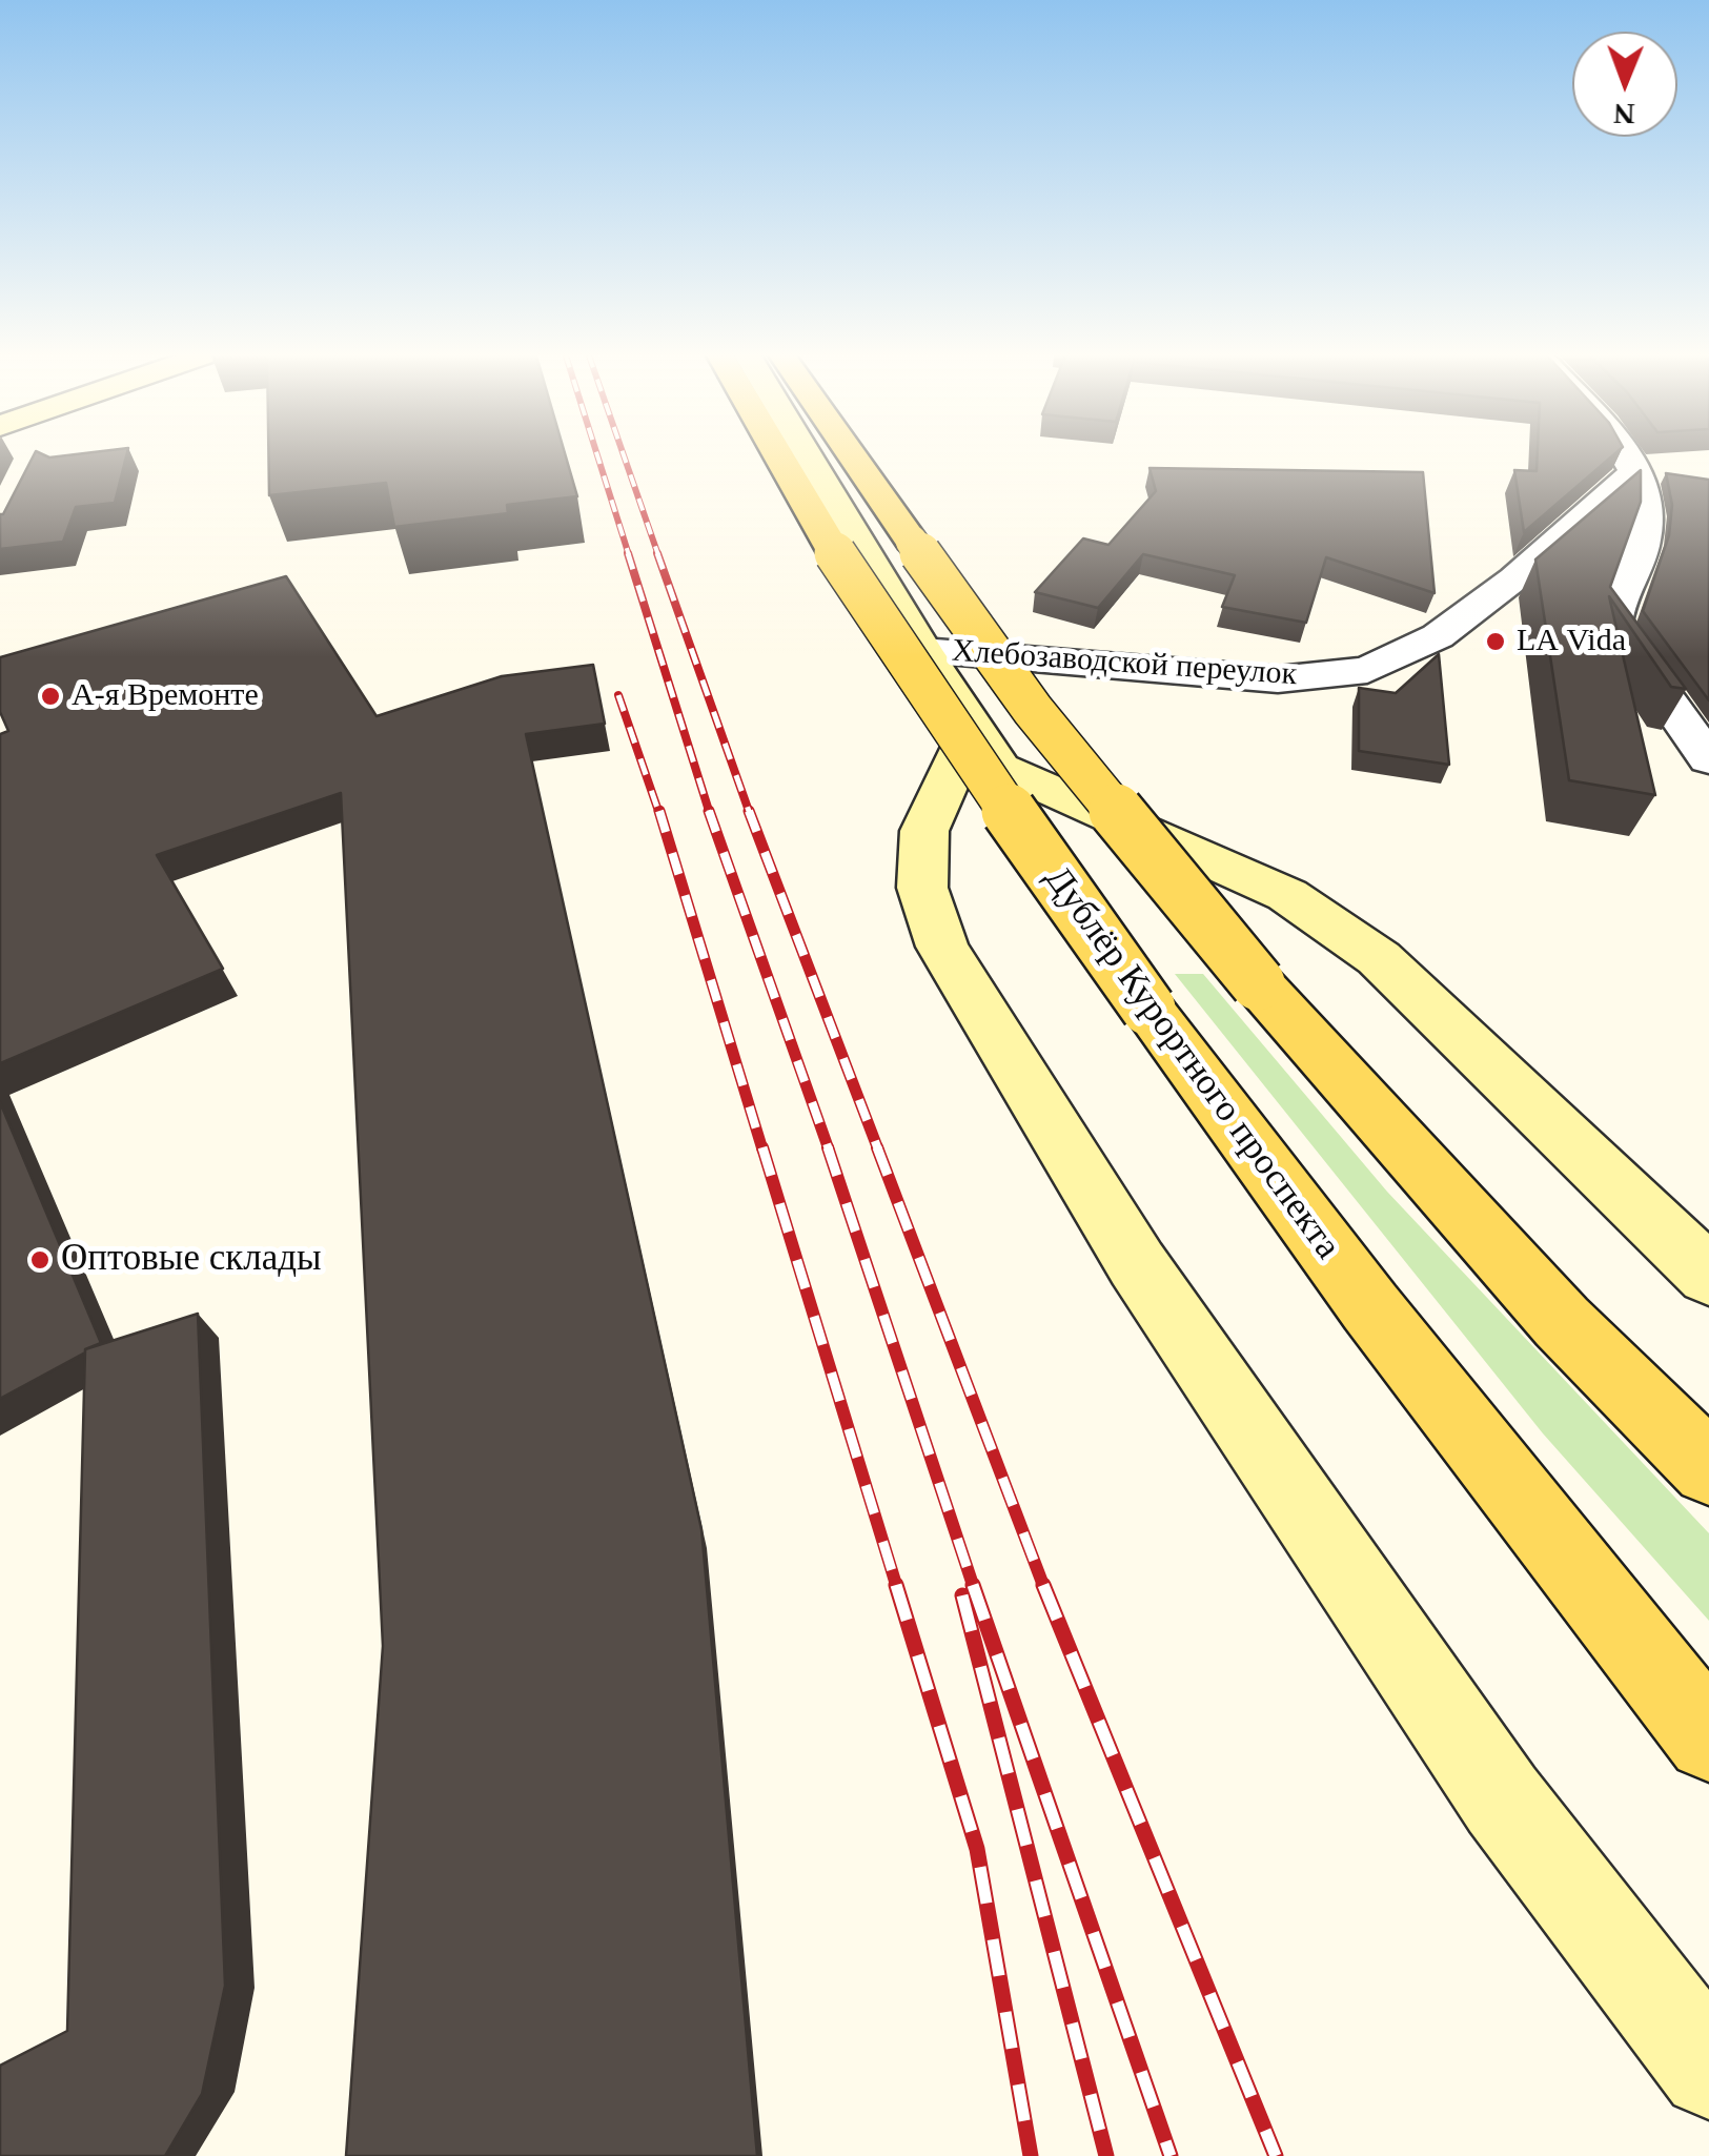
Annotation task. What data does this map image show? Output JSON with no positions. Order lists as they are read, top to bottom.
{
  "streets": {
    "main road": ["Хлебозаводской переулок", "Дублёр Курортного проспекта"]
  },
  "places": ["LA Vida", "А-я Времонте", "Оптовые склады"],
  "north": "bottom"
}
